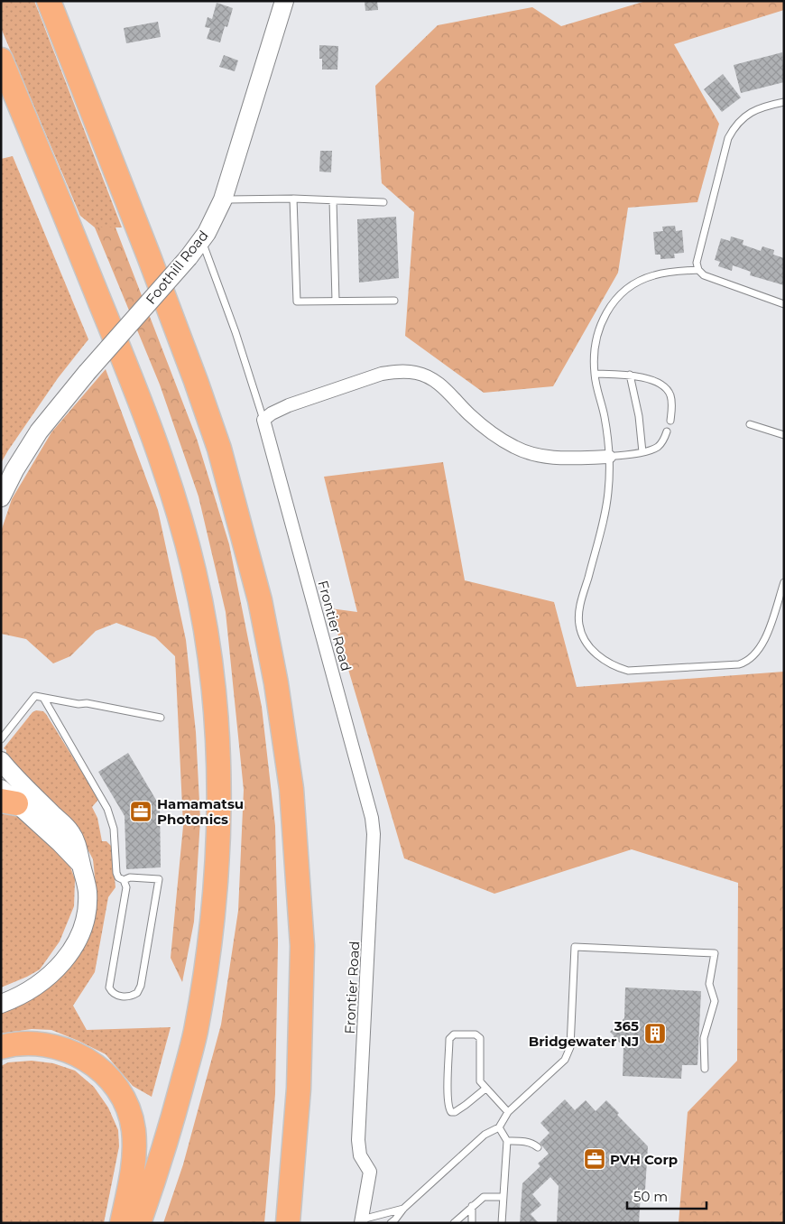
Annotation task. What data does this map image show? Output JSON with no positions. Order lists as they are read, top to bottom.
{
  "streets": {
    "street": ["Foothill Road", "Frontier Road"]
  },
  "places": {
    "office": ["Hamamatsu Photonics", "PVH Corp"],
    "building": ["365 Bridgewater NJ"]
  },
  "scale_bar": "50 m"
}
